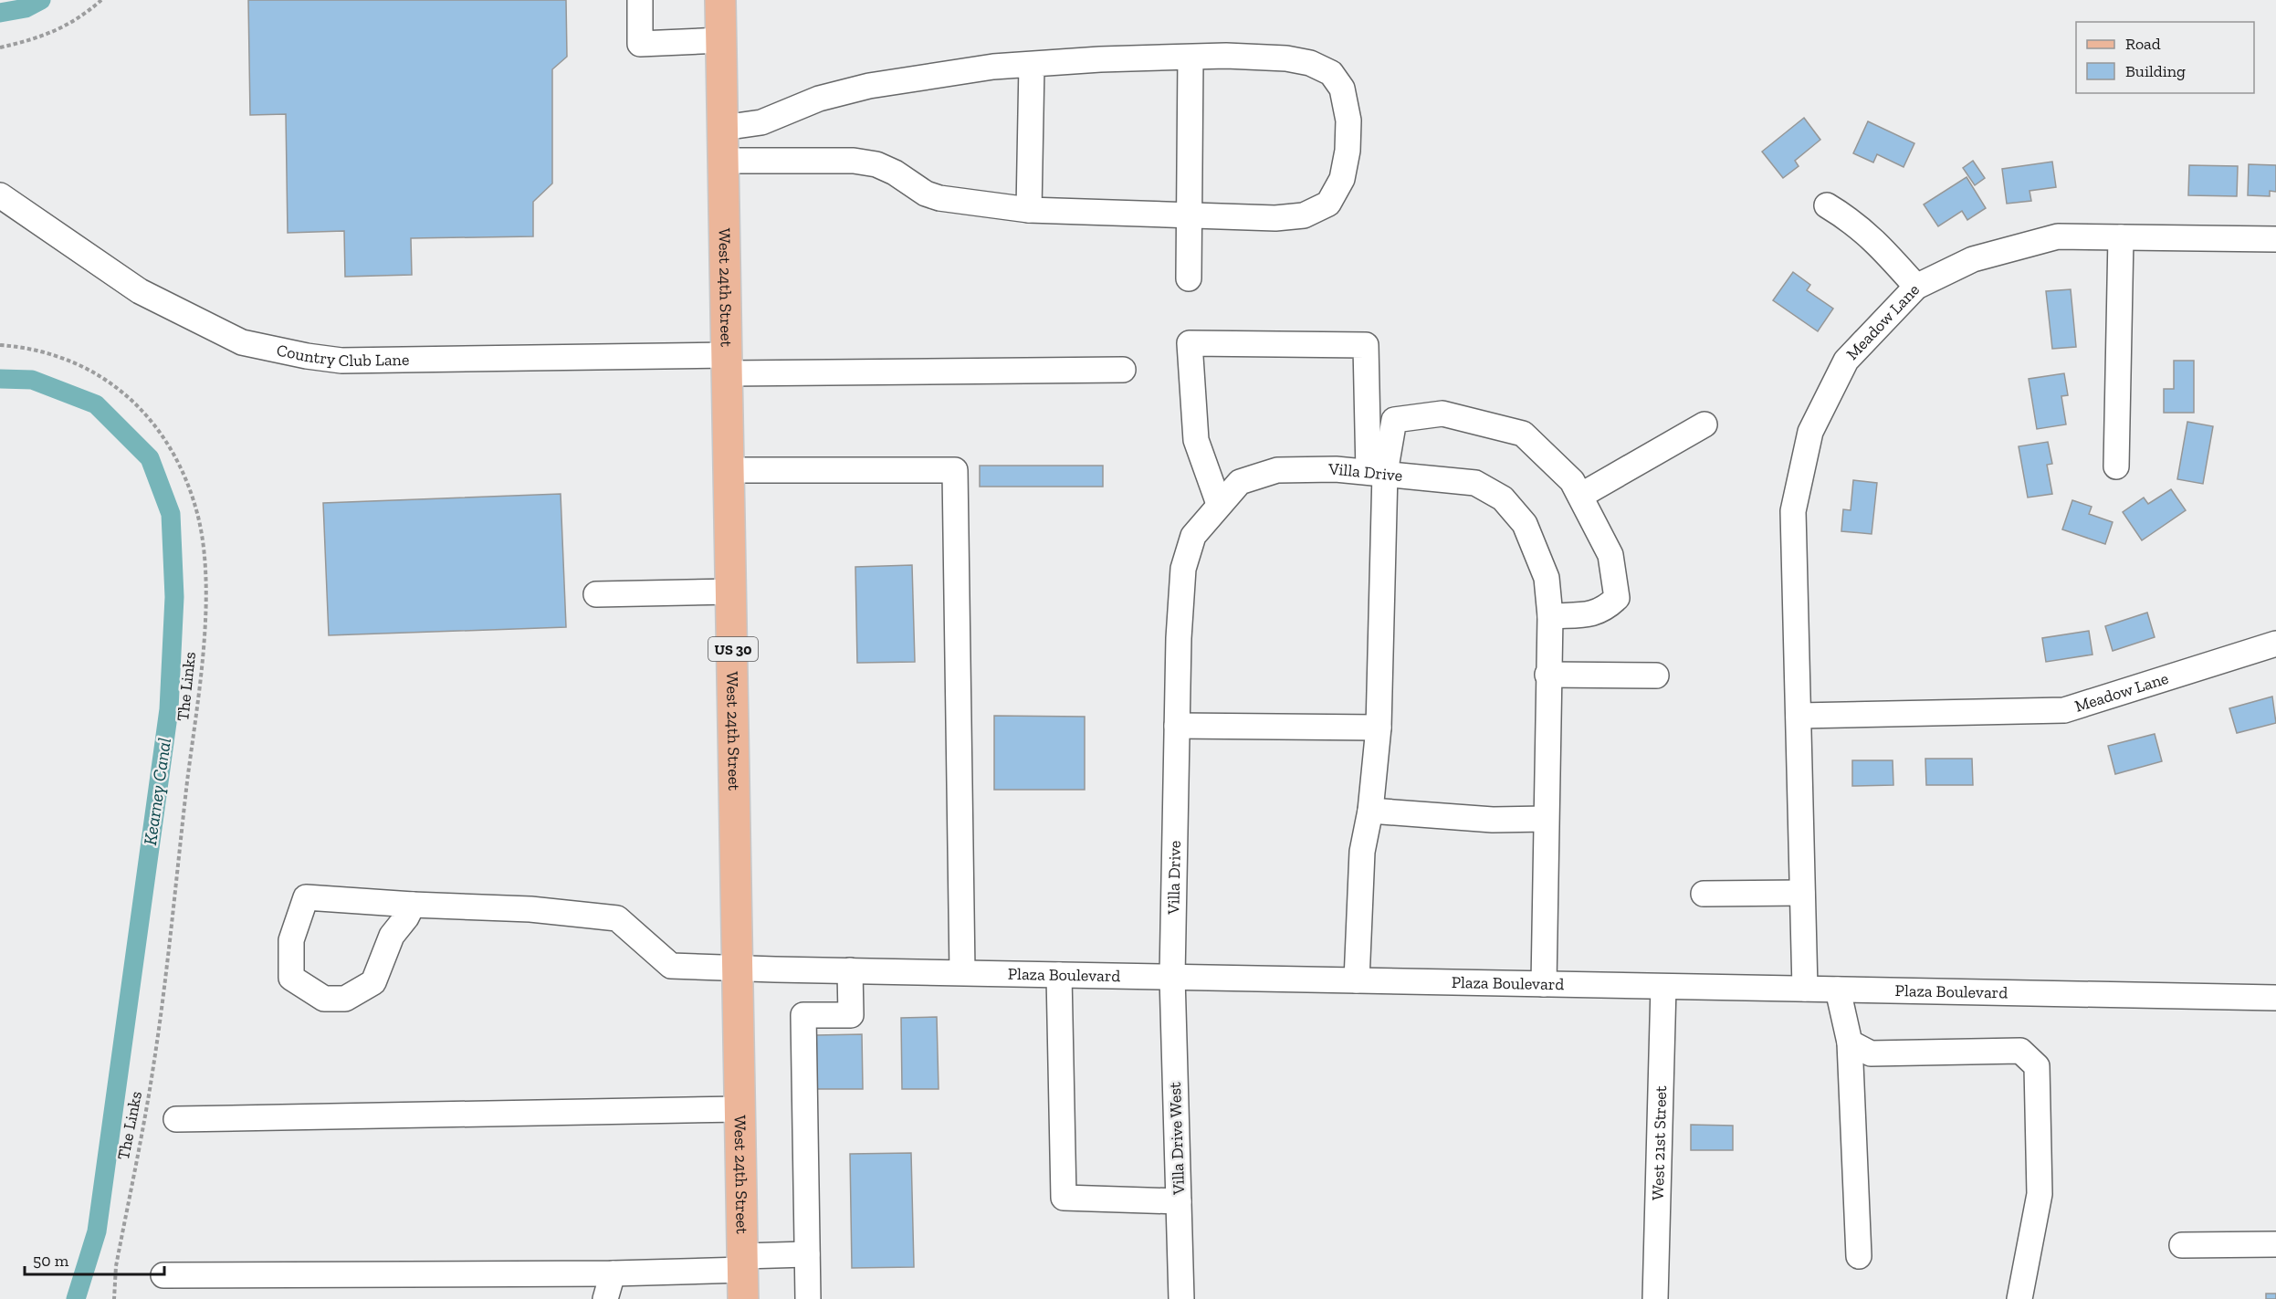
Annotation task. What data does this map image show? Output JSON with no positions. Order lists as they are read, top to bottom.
{
  "streets": {
    "main road": ["West 24th Street", "US 30"],
    "street": [
      "Meadow Lane",
      "Country Club Lane",
      "Villa Drive",
      "Plaza Boulevard",
      "Villa Drive West",
      "West 21st Street"
    ],
    "path": ["The Links"]
  },
  "crossings": [
    ["West 24th Street", "Country Club Lane"],
    ["West 24th Street", "Plaza Boulevard"],
    ["Meadow Lane", "Plaza Boulevard"],
    ["Villa Drive", "Plaza Boulevard"],
    ["Villa Drive", "Villa Drive West"],
    ["Plaza Boulevard", "Villa Drive West"],
    ["Plaza Boulevard", "West 21st Street"]
  ],
  "water": ["Kearney Canal"],
  "legend": ["Road", "Building"],
  "scale_bar": "50 m"
}
